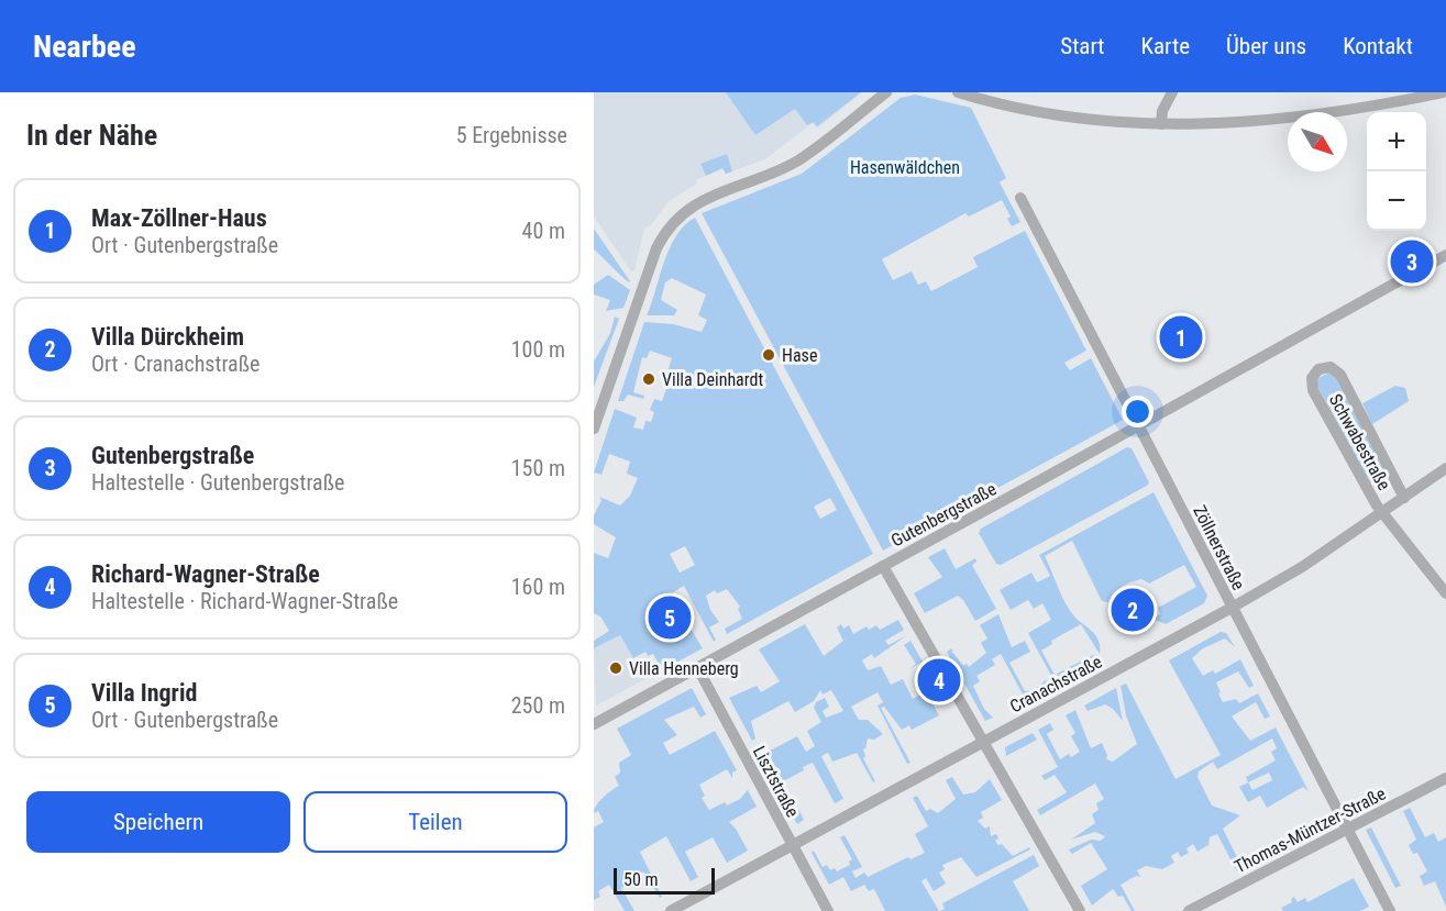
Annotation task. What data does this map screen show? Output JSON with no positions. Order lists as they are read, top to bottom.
{
  "streets": {
    "street": [
      "Schwabestraße",
      "Gutenbergstraße",
      "Zöllnerstraße",
      "Cranachstraße",
      "Lisztstraße",
      "Thomas-Müntzer-Straße"
    ]
  },
  "crossings": [
    ["Schwabestraße", "Cranachstraße"],
    ["Gutenbergstraße", "Zöllnerstraße"],
    ["Gutenbergstraße", "Lisztstraße"],
    ["Zöllnerstraße", "Cranachstraße"],
    ["Zöllnerstraße", "Thomas-Müntzer-Straße"],
    ["Cranachstraße", "Lisztstraße"]
  ],
  "parks": ["Hasenwäldchen"],
  "places": ["Hase", "Villa Deinhardt", "Villa Henneberg"],
  "scale_bar": "50 m",
  "north": "bottom right",
  "page": {
    "header": "Nearbee",
    "nav": [
      "Start",
      "Karte",
      "Über uns",
      "Kontakt"
    ],
    "heading": ["In der Nähe", "5 Ergebnisse"],
    "map_buttons": ["+", "−"],
    "list": [
      {
        "mark": "1",
        "name": "Max-Zöllner-Haus",
        "note": "Ort · Gutenbergstraße",
        "value": "40 m"
      },
      {
        "mark": "2",
        "name": "Villa Dürckheim",
        "note": "Ort · Cranachstraße",
        "value": "100 m"
      },
      {
        "mark": "3",
        "name": "Gutenbergstraße",
        "note": "Haltestelle · Gutenbergstraße",
        "value": "150 m"
      },
      {
        "mark": "4",
        "name": "Richard-Wagner-Straße",
        "note": "Haltestelle · Richard-Wagner-Straße",
        "value": "160 m"
      },
      {
        "mark": "5",
        "name": "Villa Ingrid",
        "note": "Ort · Gutenbergstraße",
        "value": "250 m"
      }
    ],
    "pins": [
      "3",
      "1",
      "2",
      "5",
      "4"
    ],
    "buttons": ["Speichern", "Teilen"],
    "scale": "50 m"
  }
}
